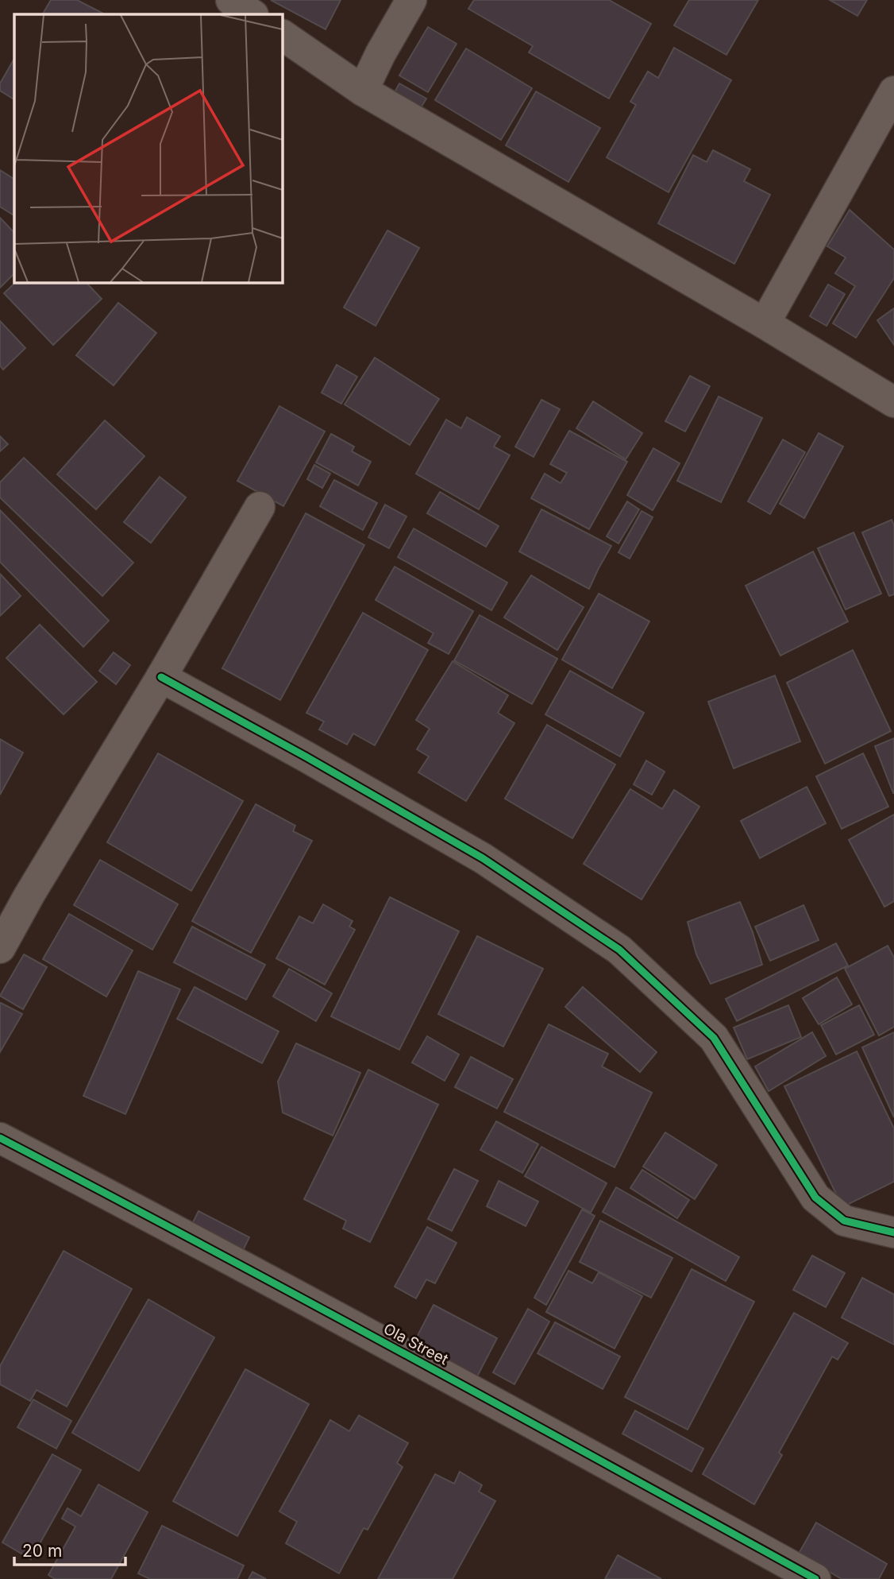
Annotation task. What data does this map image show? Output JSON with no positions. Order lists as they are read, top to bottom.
{
  "streets": {
    "street": ["Ola Street"]
  },
  "scale_bar": "20 m"
}
